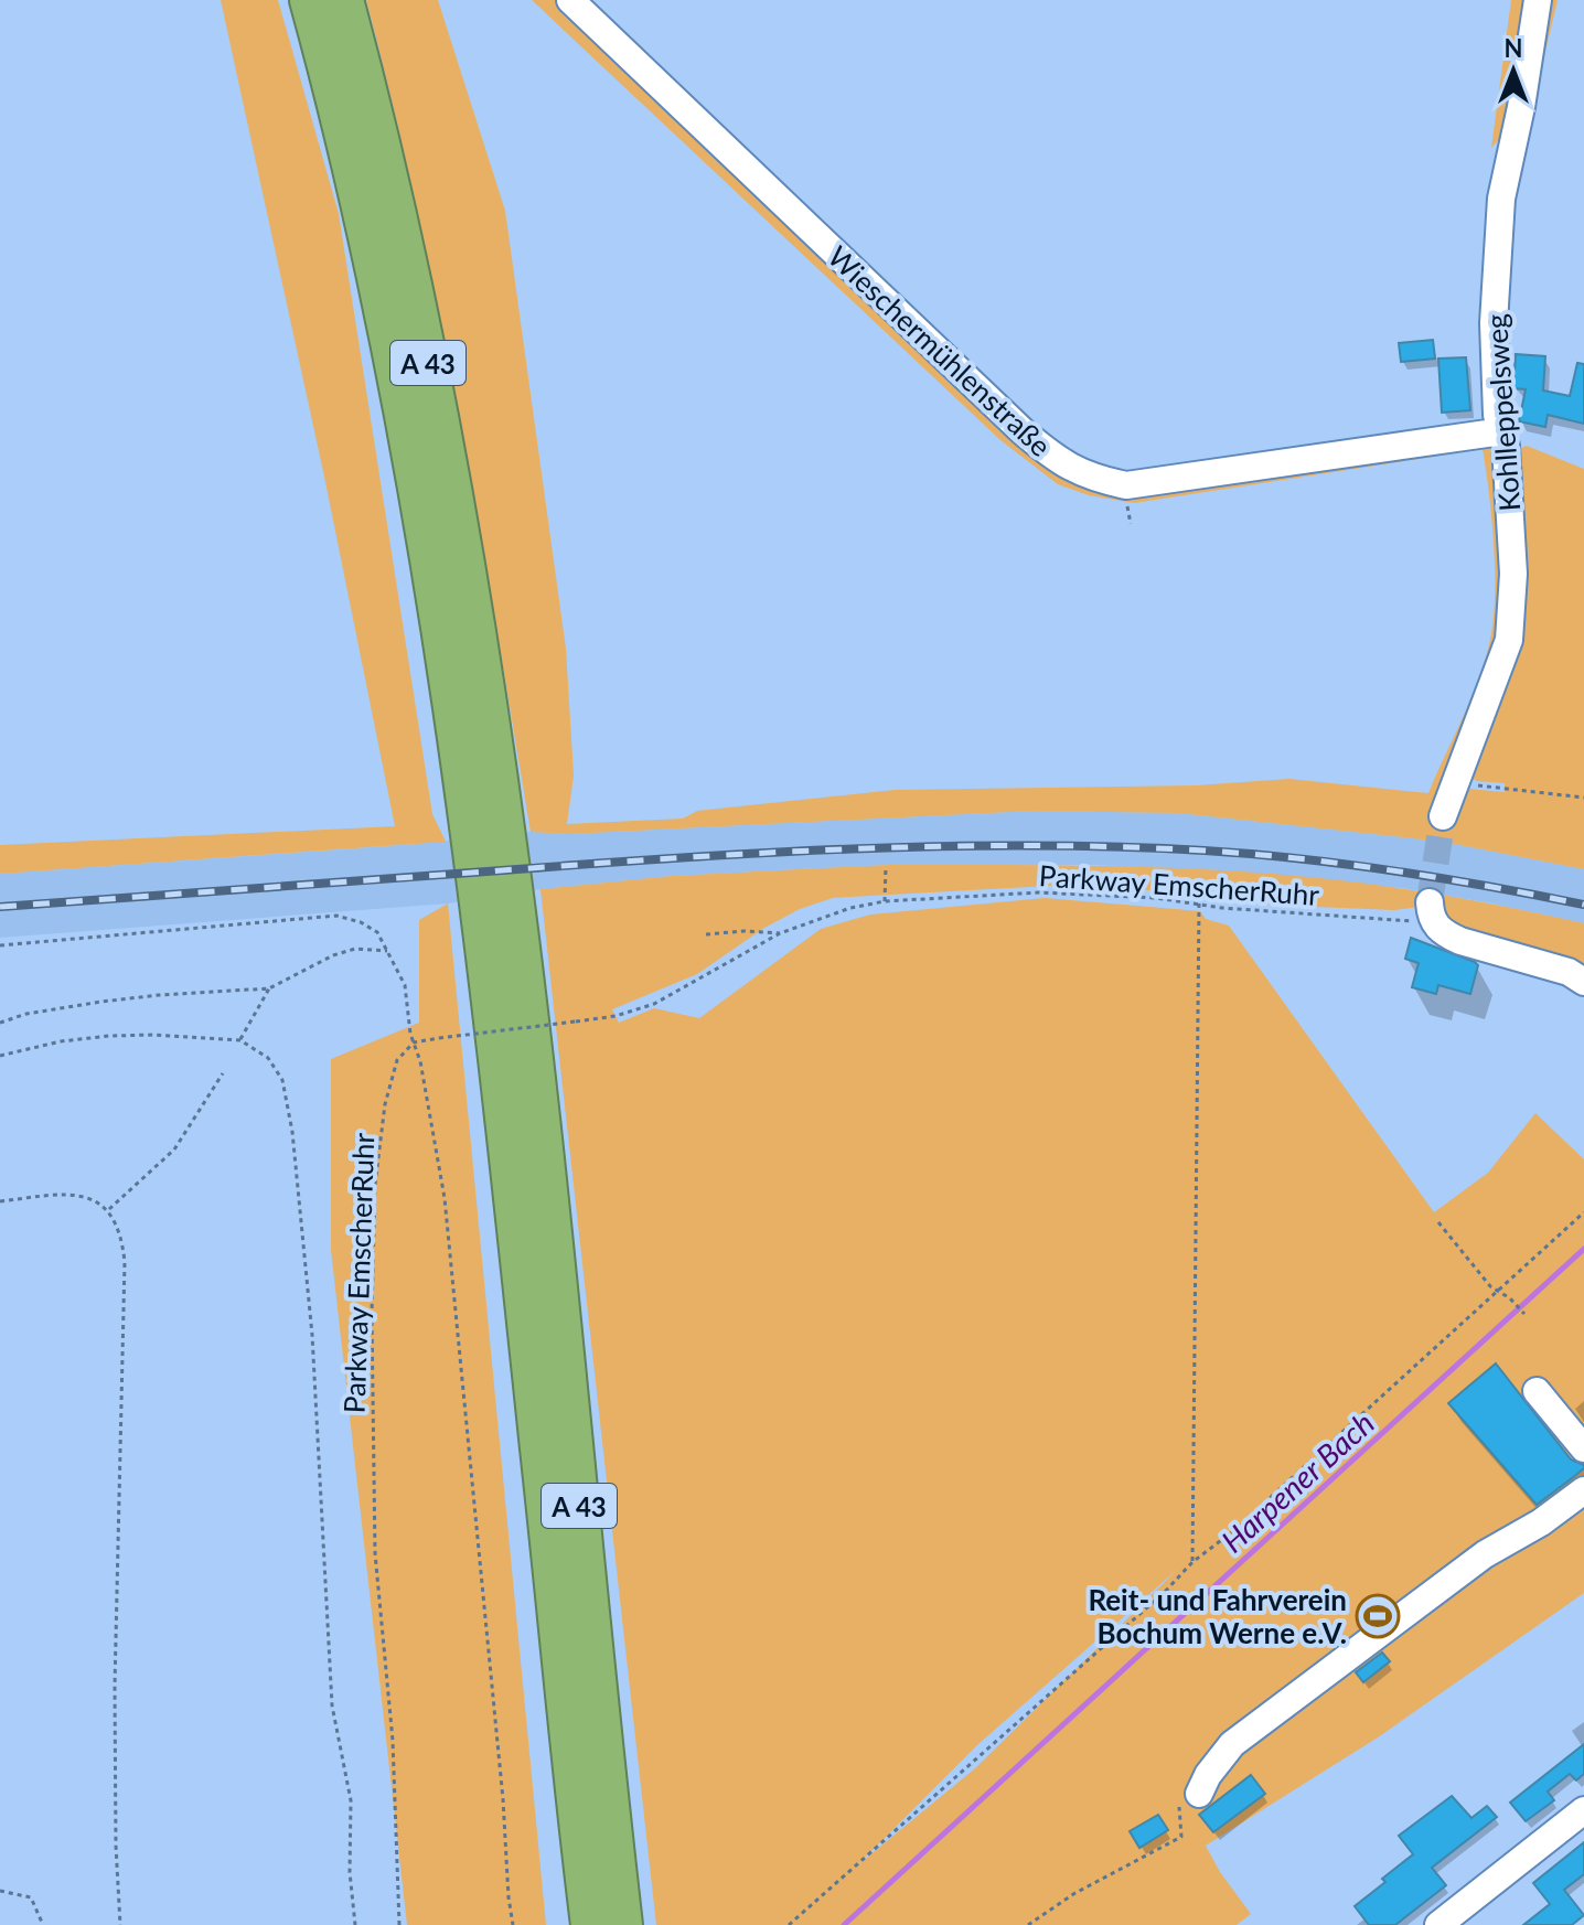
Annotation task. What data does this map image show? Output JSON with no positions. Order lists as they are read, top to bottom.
{
  "streets": {
    "highway": ["A 43"],
    "street": ["Wieschermühlenstraße", "Kohlleppelsweg"],
    "path": ["Parkway EmscherRuhr"]
  },
  "crossings": [
    ["Wieschermühlenstraße", "Kohlleppelsweg"]
  ],
  "water": ["Harpener Bach"],
  "places": {
    "sports": ["Reit- und Fahrverein Bochum Werne e.V."]
  },
  "north": "top"
}
